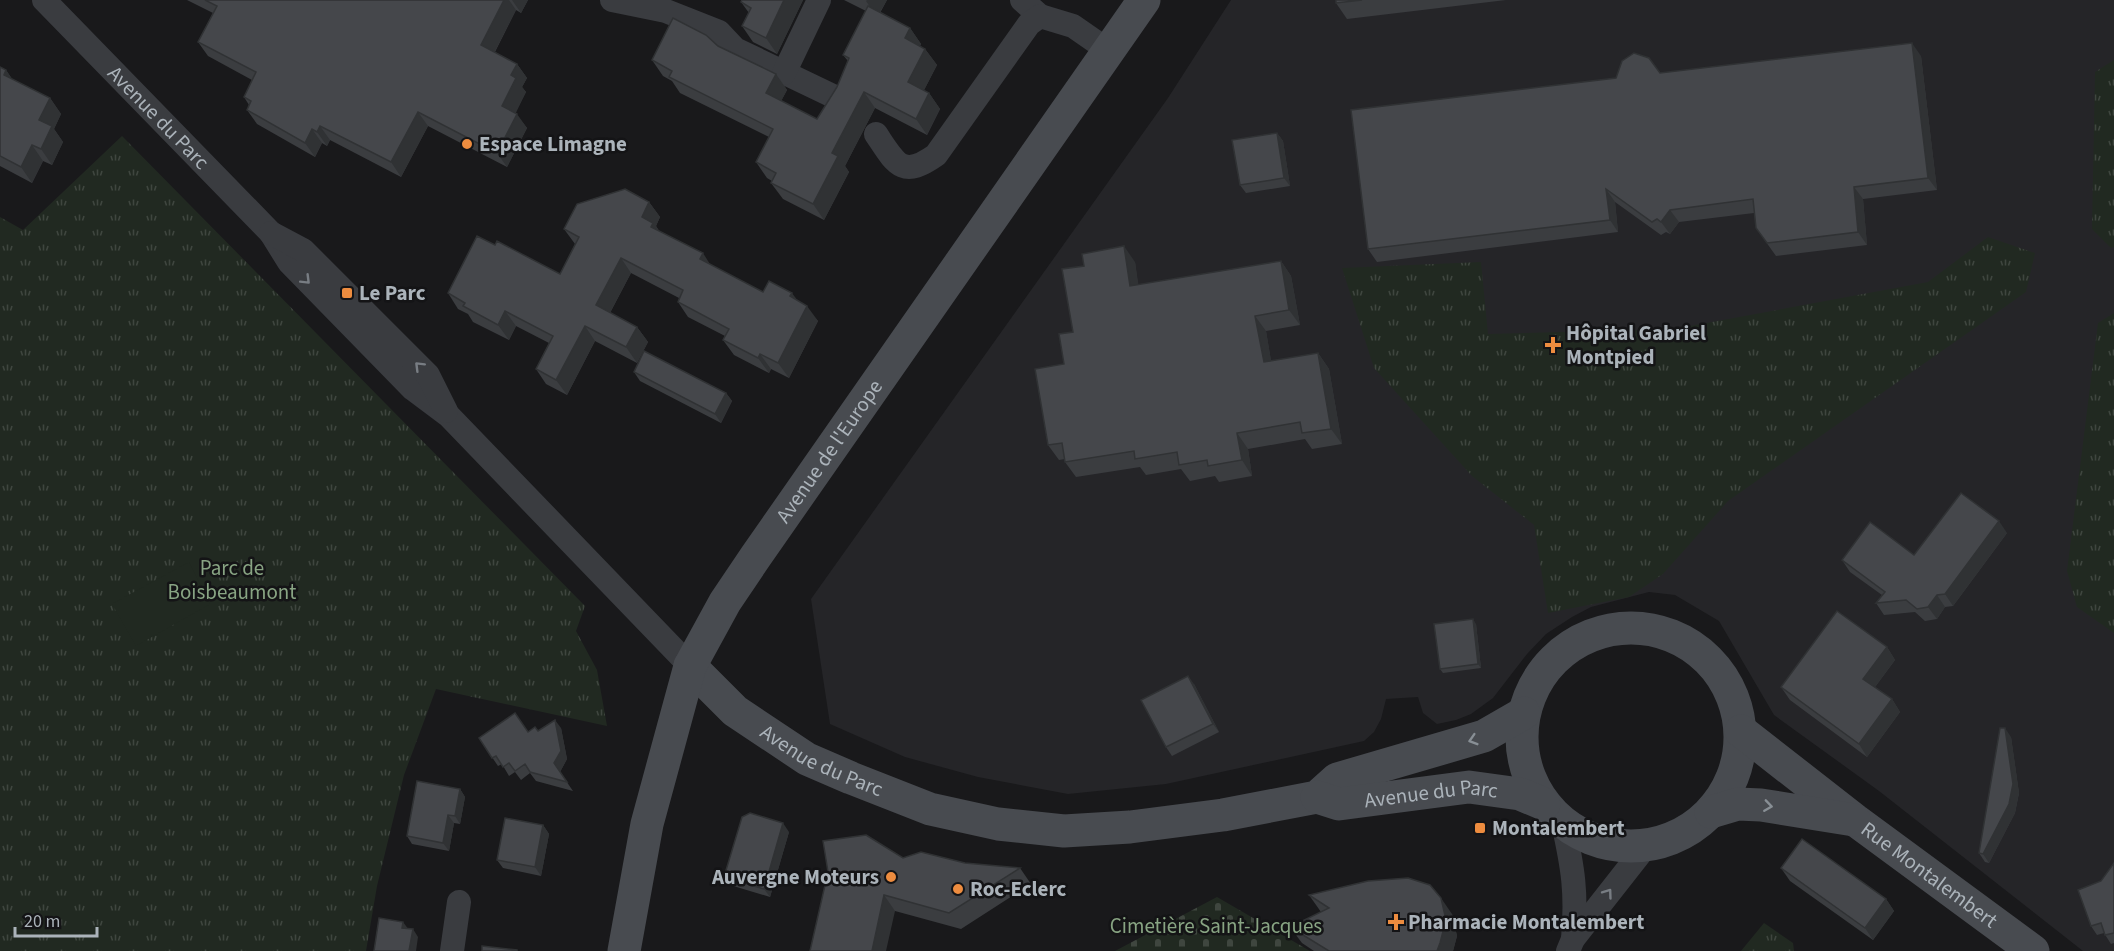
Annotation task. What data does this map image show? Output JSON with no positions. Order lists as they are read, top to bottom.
{
  "streets": {
    "main road": ["Avenue du Parc", "Avenue de l'Europe", "Rue Montalembert"]
  },
  "crossings": [
    ["Avenue du Parc", "Avenue de l'Europe"],
    ["Avenue du Parc", "Rue Montalembert"]
  ],
  "parks": ["Parc de Boisbeaumont", "Cimetière Saint-Jacques"],
  "places": {
    "other": ["Espace Limagne", "Auvergne Moteurs", "Roc-Eclerc"],
    "transit": ["Le Parc", "Montalembert"],
    "health": ["Hôpital Gabriel Montpied", "Pharmacie Montalembert"]
  },
  "scale_bar": "20 m"
}
